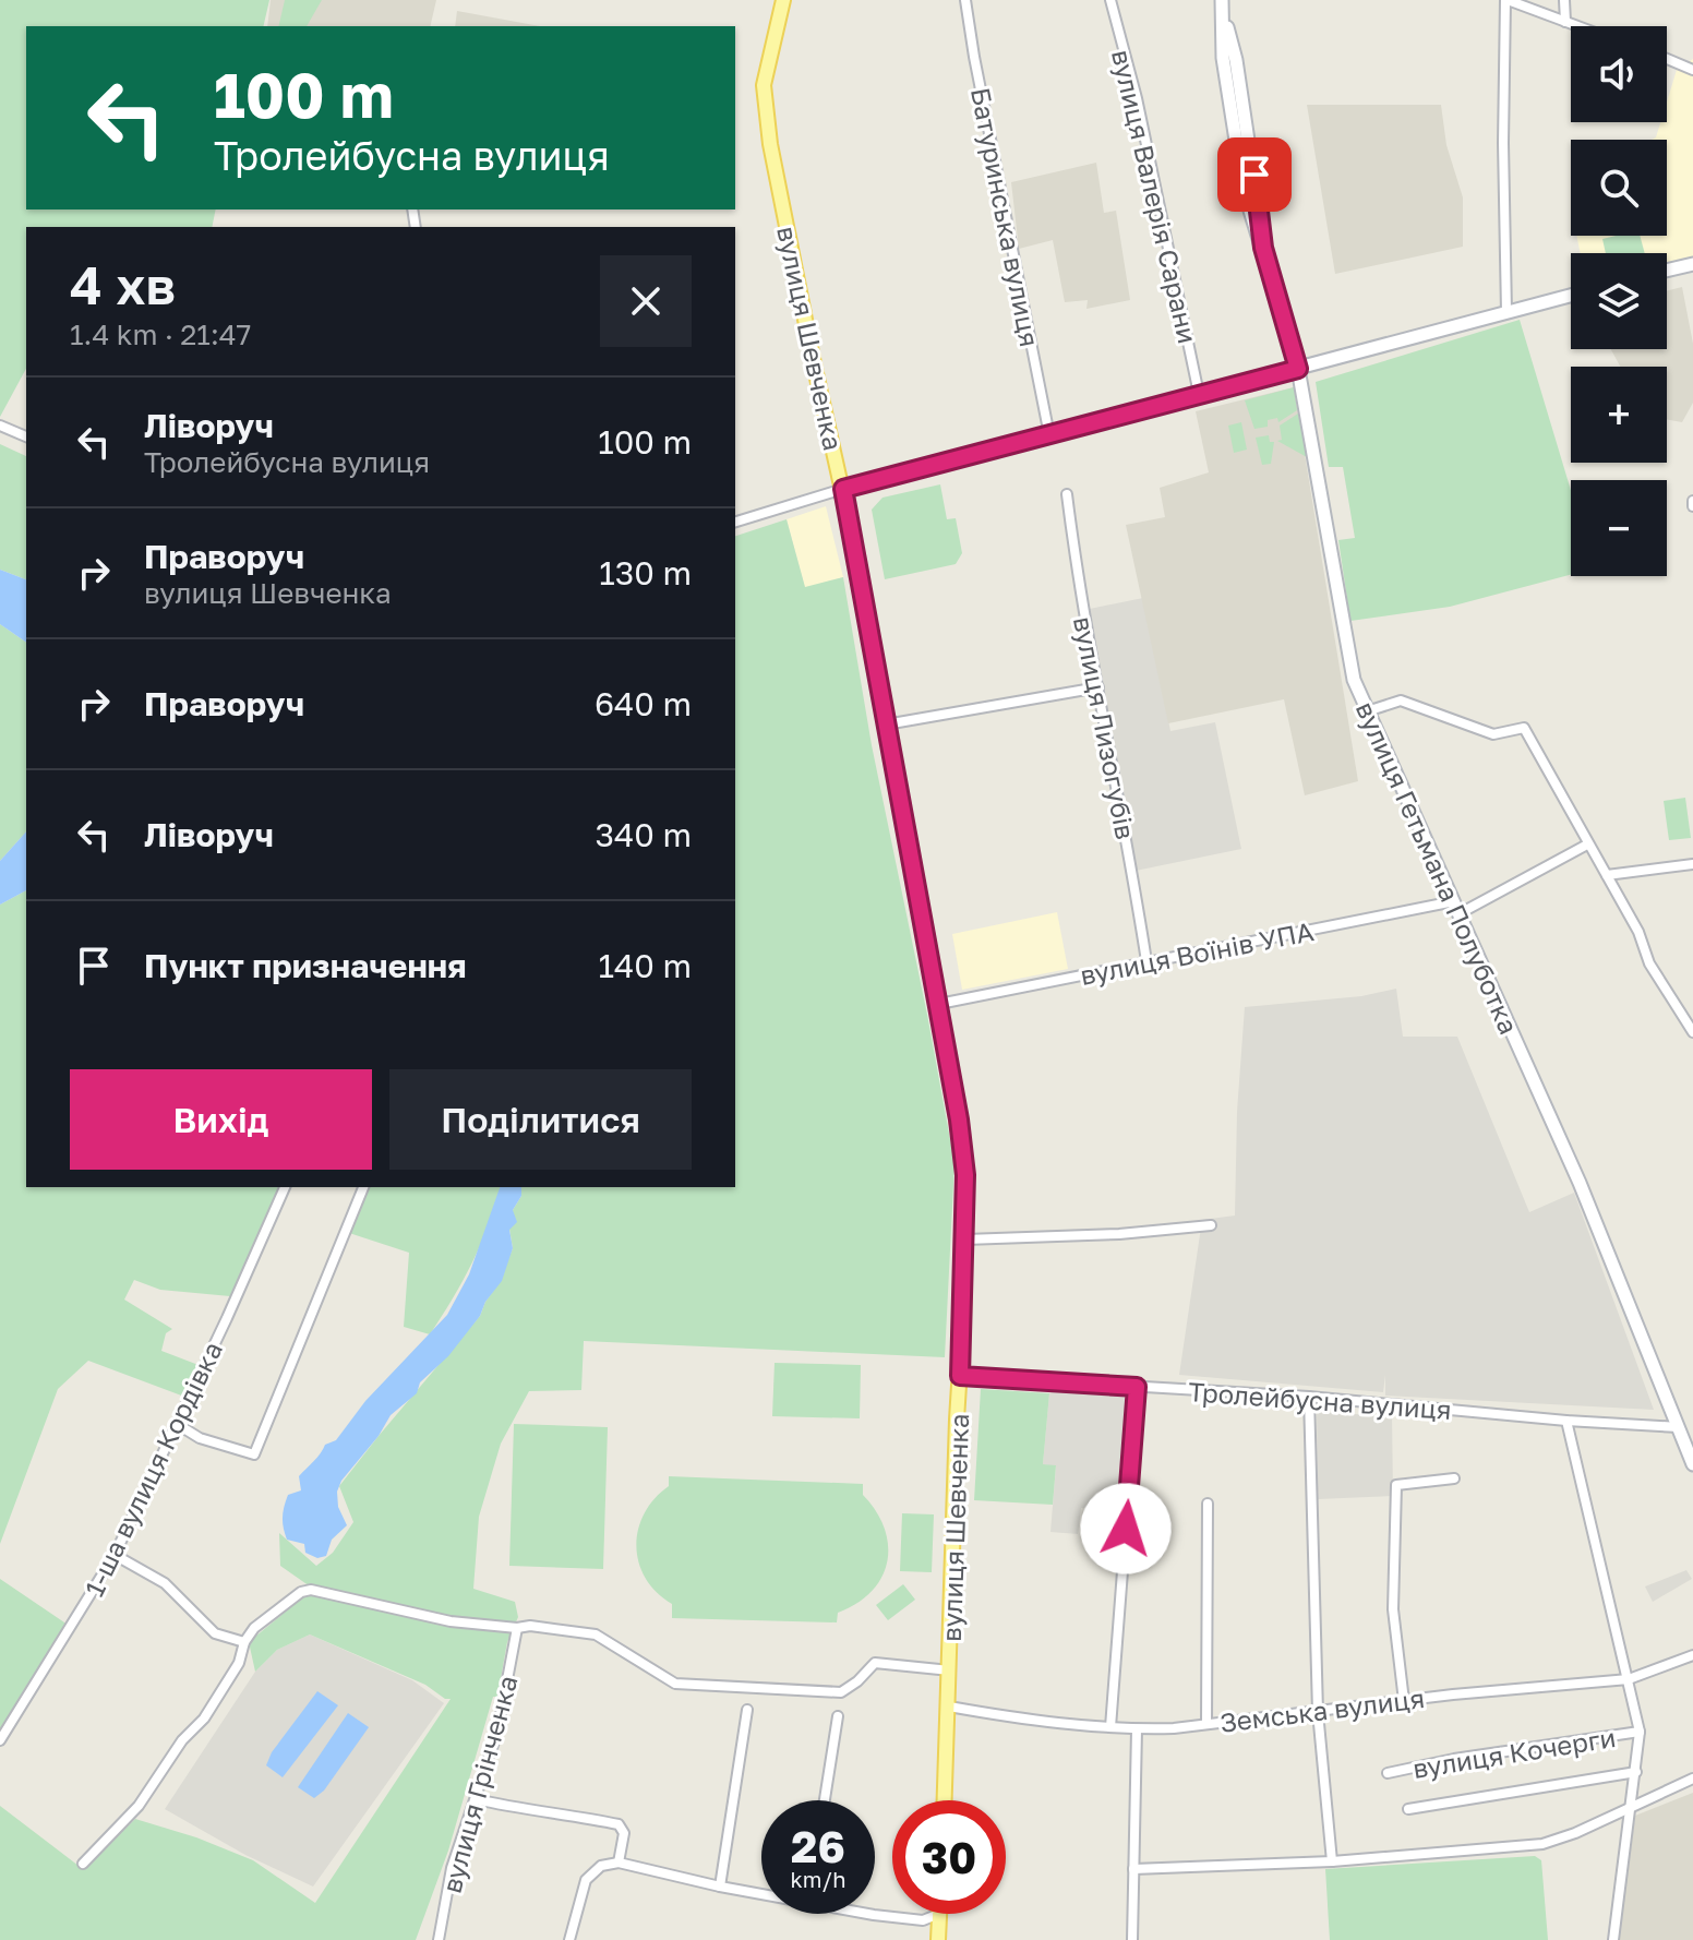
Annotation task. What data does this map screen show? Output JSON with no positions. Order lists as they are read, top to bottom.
{
  "streets": {
    "main road": ["вулиця Шевченка"],
    "street": [
      "вулиця Валерія Сарани",
      "Батуринська вулиця",
      "вулиця Лизогубів",
      "вулиця Гетьмана Полуботка",
      "вулиця Воїнів УПА",
      "Тролейбусна вулиця",
      "1-ша вулиця Кордівка",
      "Земська вулиця",
      "вулиця Кочерги",
      "вулиця Грінченка"
    ]
  },
  "crossings": [
    ["вулиця Шевченка", "вулиця Воїнів УПА"],
    ["вулиця Шевченка", "Тролейбусна вулиця"],
    ["вулиця Шевченка", "Земська вулиця"],
    ["вулиця Лизогубів", "вулиця Воїнів УПА"],
    ["вулиця Гетьмана Полуботка", "вулиця Воїнів УПА"],
    ["вулиця Гетьмана Полуботка", "Тролейбусна вулиця"],
    ["Тролейбусна вулиця", "вулиця Кочерги"],
    ["Земська вулиця", "вулиця Кочерги"]
  ],
  "page": {
    "map_buttons": ["+", "−"],
    "turn": ["100 m", "Тролейбусна вулиця"],
    "heading": ["4 хв", "1.4 km · 21:47"],
    "list": [
      {
        "name": "Ліворуч",
        "note": "Тролейбусна вулиця",
        "value": "100 m"
      },
      {
        "name": "Праворуч",
        "note": "вулиця Шевченка",
        "value": "130 m"
      },
      {
        "name": "Праворуч",
        "value": "640 m"
      },
      {
        "name": "Ліворуч",
        "value": "340 m"
      },
      {
        "name": "Пункт призначення",
        "value": "140 m"
      }
    ],
    "buttons": ["Вихід", "Поділитися"],
    "speed": "26 km/h",
    "limit": "30"
  }
}
